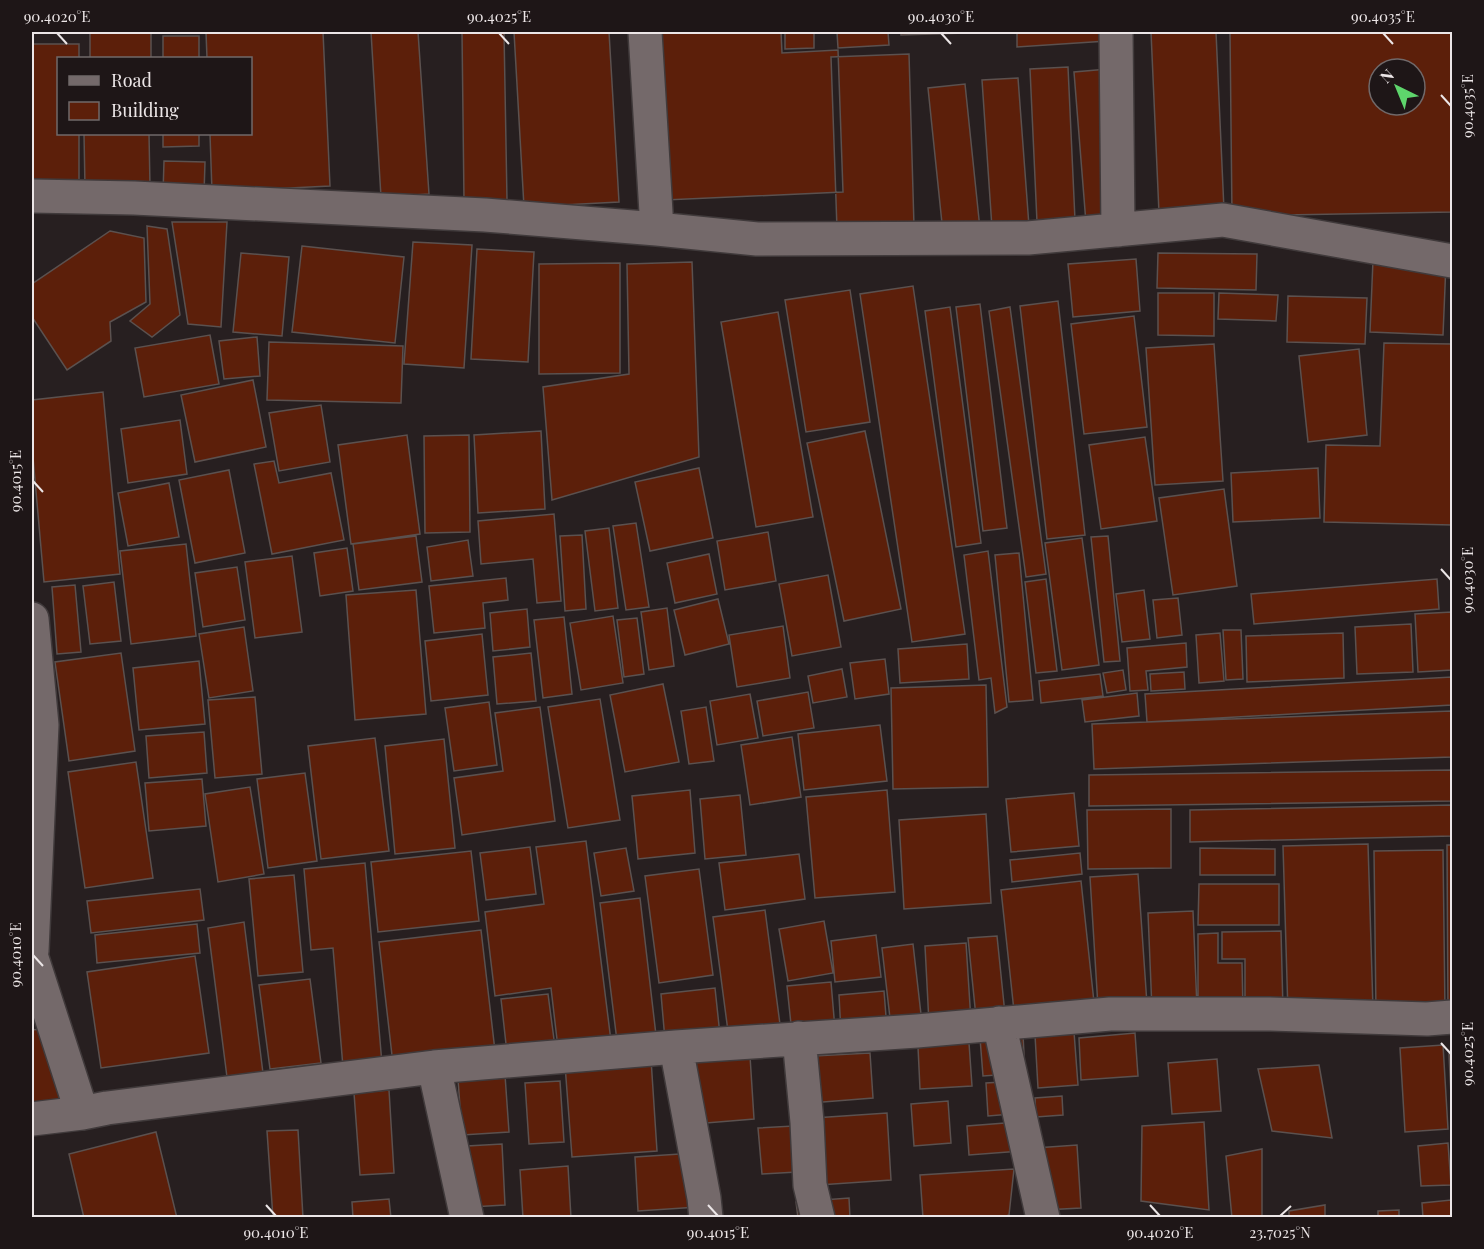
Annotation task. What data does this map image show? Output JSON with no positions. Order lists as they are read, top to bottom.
{
  "legend": ["Road", "Building"],
  "north": "top left",
  "coordinates": [
    "90.4020°E",
    "90.4025°E",
    "90.4030°E",
    "90.4035°E",
    "90.4015°E",
    "90.4010°E",
    "23.7025°N"
  ]
}
